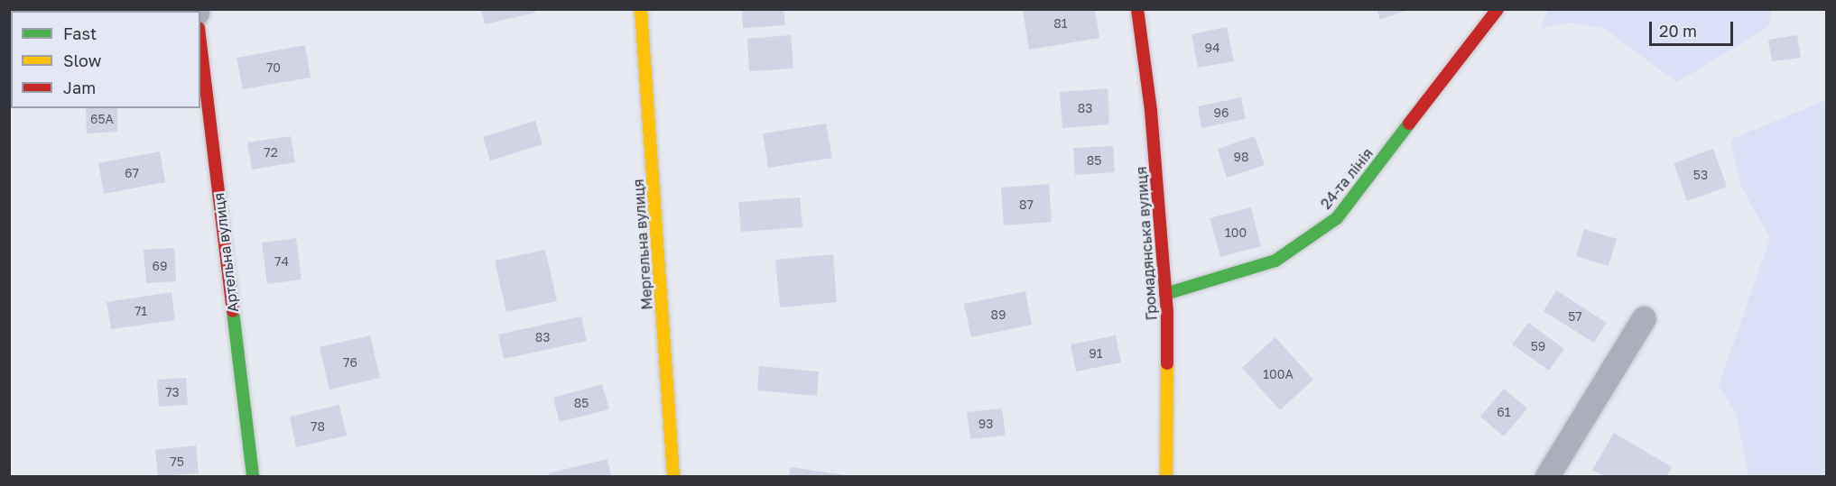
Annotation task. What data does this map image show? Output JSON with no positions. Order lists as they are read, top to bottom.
{
  "streets": {
    "street": [
      "24-та лінія",
      "Громадянська вулиця",
      "Мергельна вулиця",
      "Артельна вулиця"
    ]
  },
  "crossings": [
    ["24-та лінія", "Громадянська вулиця"]
  ],
  "house_numbers": [
    "81",
    "94",
    "70",
    "83",
    "96",
    "65А",
    "72",
    "98",
    "85",
    "67",
    "53",
    "87",
    "100",
    "74",
    "69",
    "71",
    "89",
    "57",
    "83",
    "59",
    "91",
    "76",
    "100А",
    "73",
    "85",
    "61",
    "93",
    "78",
    "75"
  ],
  "legend": ["Fast", "Slow", "Jam"],
  "scale_bar": "20 m"
}
